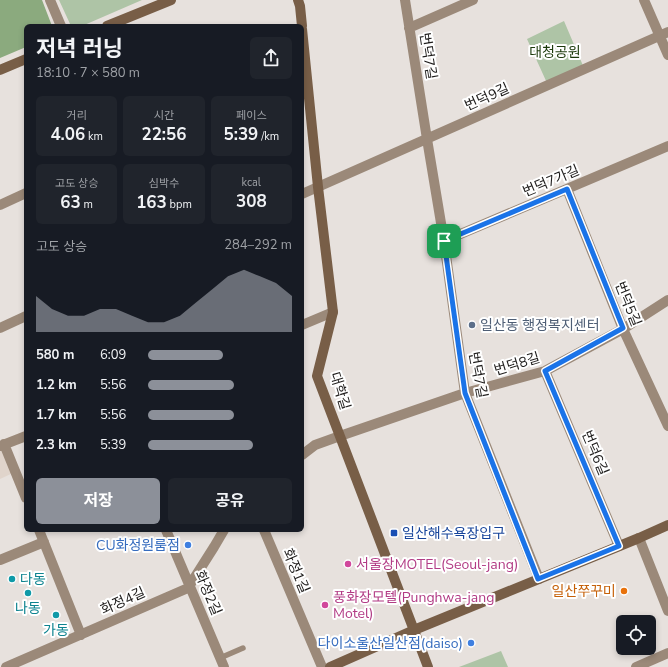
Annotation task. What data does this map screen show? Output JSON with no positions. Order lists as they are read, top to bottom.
{
  "streets": {
    "street": [
      "번덕7길",
      "번덕9길",
      "번덕7가길",
      "번덕5길",
      "번덕8길",
      "대학길",
      "번덕6길",
      "화정1길",
      "화정2길",
      "화정4길"
    ]
  },
  "crossings": [
    ["번덕7길", "번덕9길"],
    ["번덕7길", "번덕7가길"],
    ["번덕7길", "번덕8길"],
    ["번덕9길", "대학길"],
    ["번덕7가길", "번덕5길"],
    ["번덕5길", "번덕8길"],
    ["번덕8길", "대학길"],
    ["번덕8길", "번덕6길"],
    ["화정2길", "화정4길"]
  ],
  "parks": ["대청공원"],
  "places": {
    "other": [
      "일산동 행정복지센터",
      "CU화정원룸점",
      "서울장MOTEL(Seoul-jang)",
      "다동",
      "일산쭈꾸미",
      "나동",
      "풍화장모텔(Punghwa-jang Motel)",
      "가동",
      "다이소울산일산점(daiso)"
    ],
    "transit": ["일산해수욕장입구"]
  },
  "page": {
    "heading": ["저녁 러닝", "18:10 · 7 × 580 m"],
    "stats": [
      ["거리", "4.06 km"],
      ["시간", "22:56"],
      ["페이스", "5:39 /km"],
      ["고도 상승", "63 m"],
      ["심박수", "163 bpm"],
      ["kcal", "308"]
    ],
    "chart": ["고도 상승", "284–292 m"],
    "list": [
      {
        "name": "580 m",
        "note": "6:09"
      },
      {
        "name": "1.2 km",
        "note": "5:56"
      },
      {
        "name": "1.7 km",
        "note": "5:56"
      },
      {
        "name": "2.3 km",
        "note": "5:39"
      }
    ],
    "buttons": ["저장", "공유"]
  }
}
